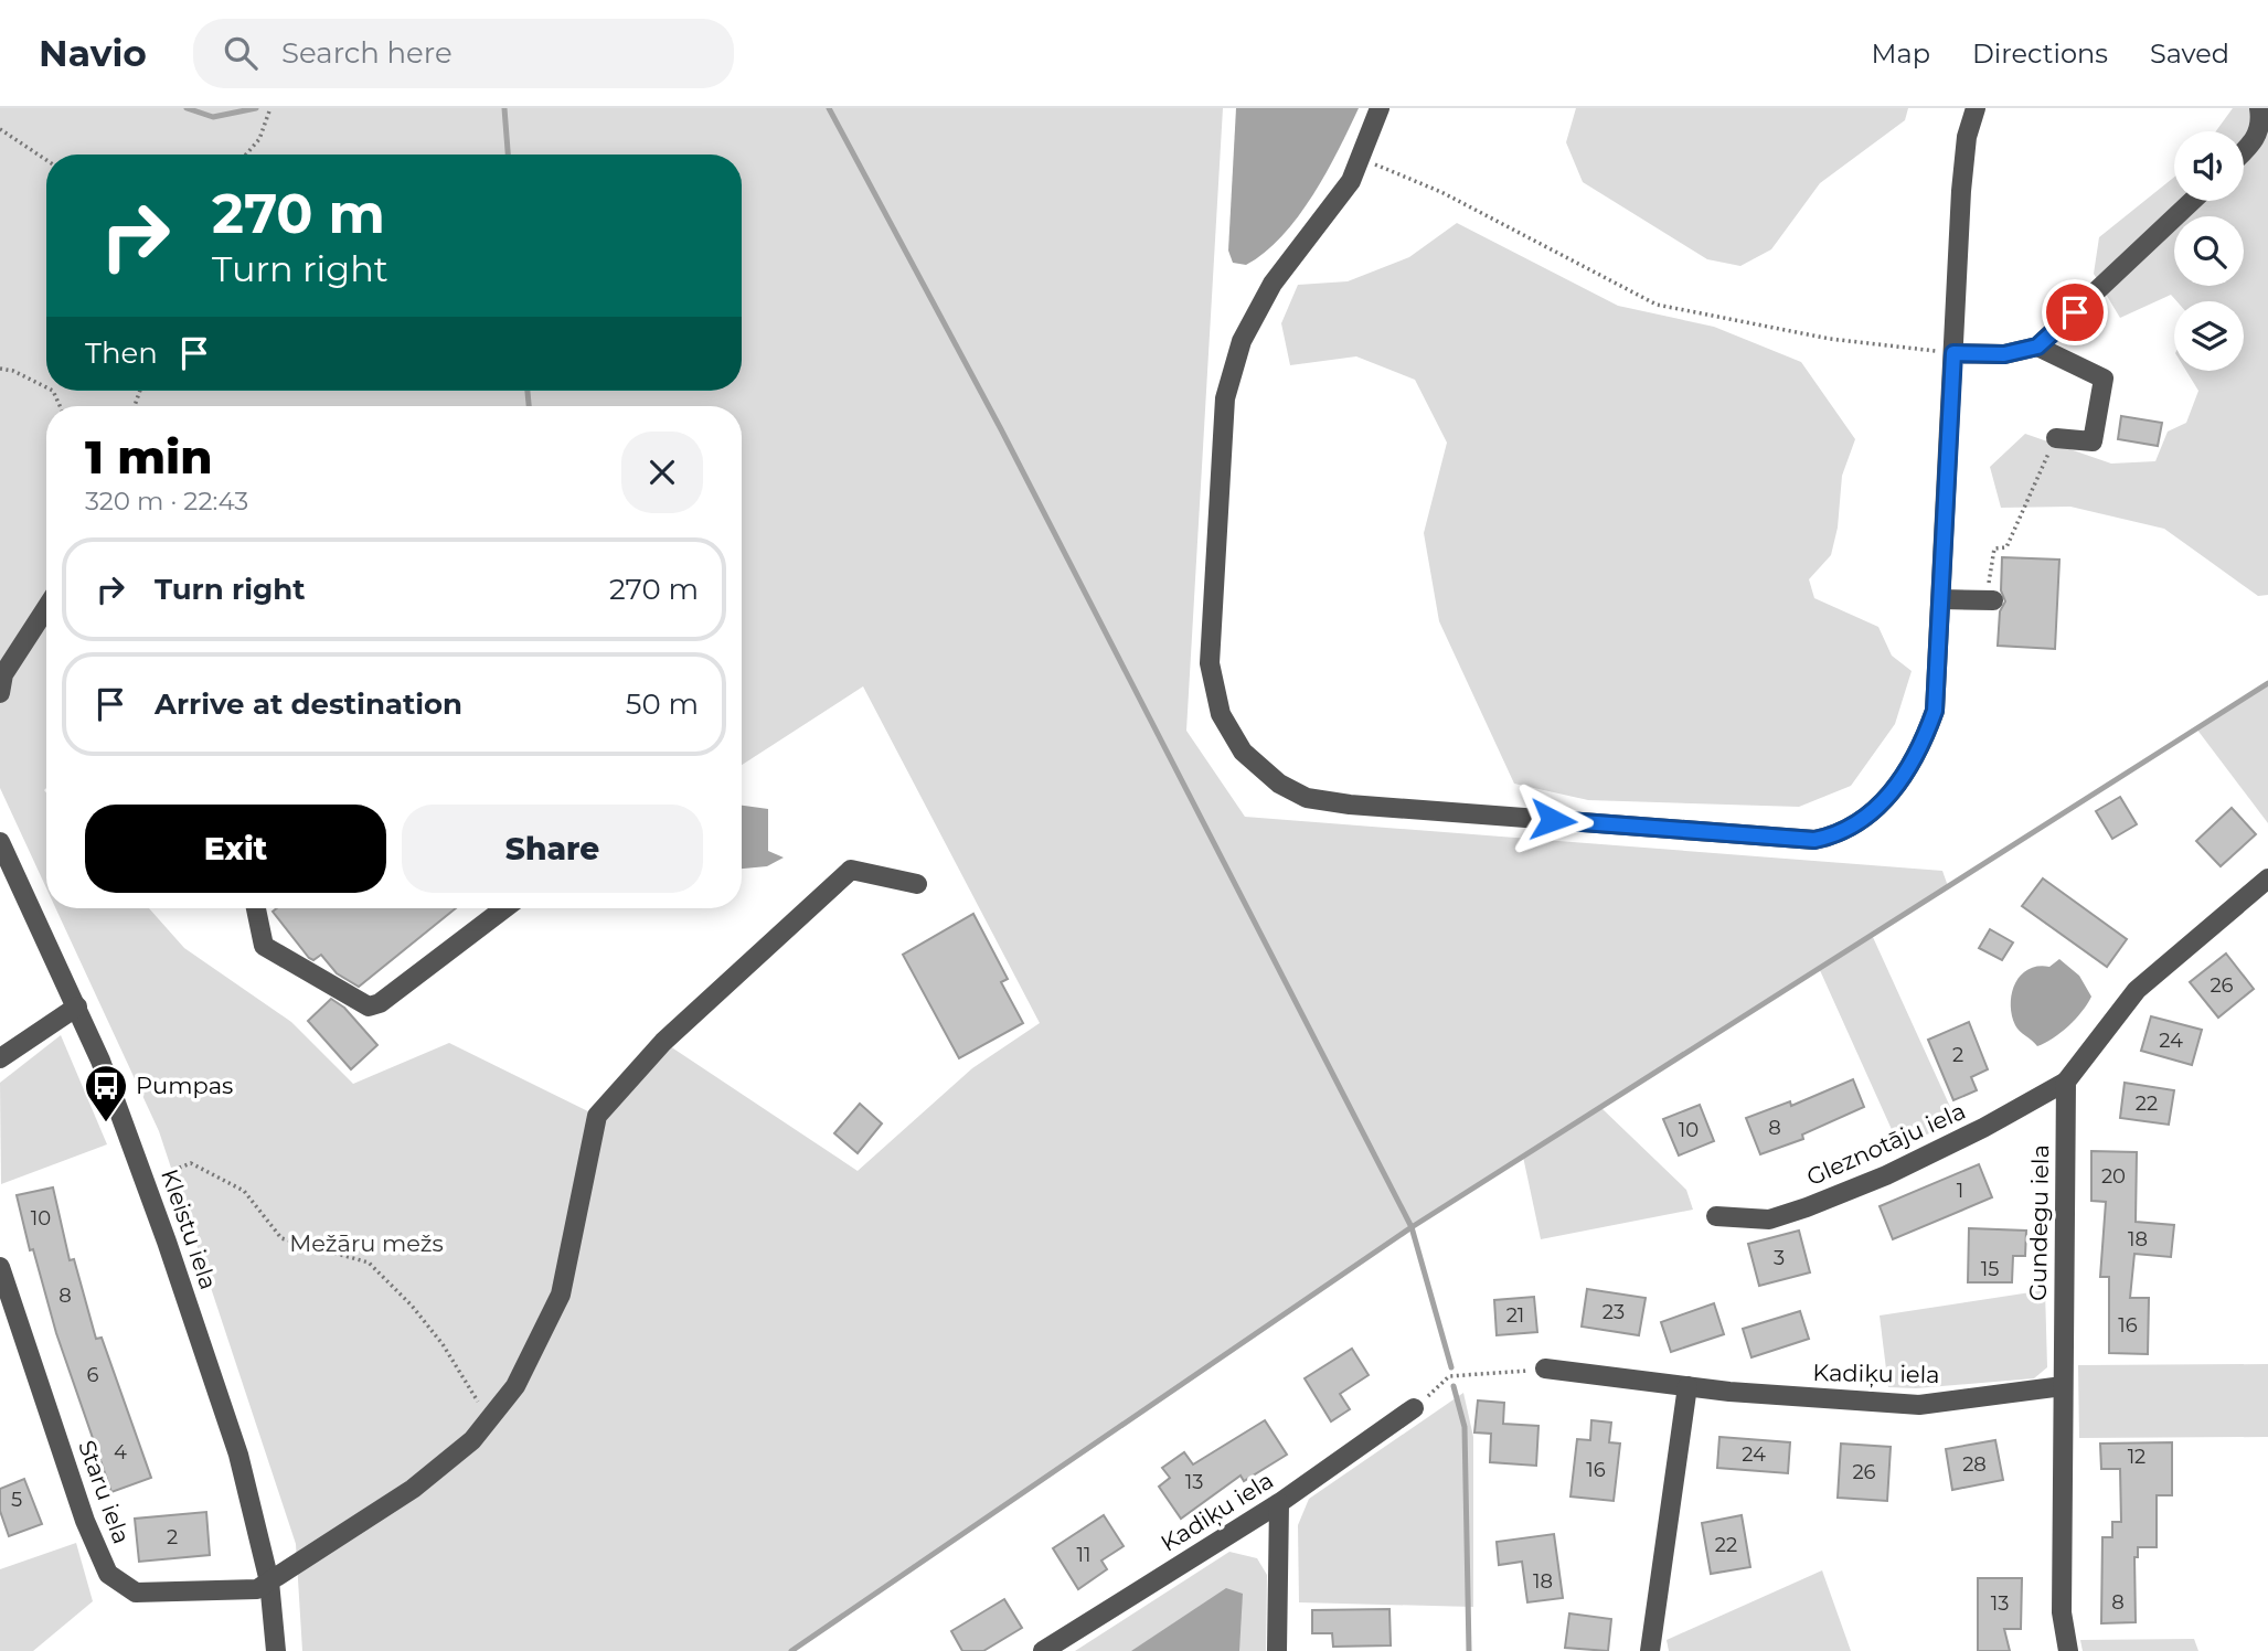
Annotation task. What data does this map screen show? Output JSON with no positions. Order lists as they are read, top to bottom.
{
  "streets": {
    "street": [
      "Gleznotāju iela",
      "Gundegu iela",
      "Kleistu iela",
      "Kadiķu iela",
      "Staru iela"
    ]
  },
  "crossings": [
    ["Gleznotāju iela", "Gundegu iela"],
    ["Gundegu iela", "Kadiķu iela"],
    ["Kleistu iela", "Staru iela"]
  ],
  "parks": ["Mežāru mežs"],
  "places": {
    "bus stop": ["Pumpas"]
  },
  "house_numbers": [
    "26",
    "24",
    "2",
    "22",
    "8",
    "10",
    "20",
    "1",
    "10",
    "18",
    "3",
    "15",
    "8",
    "23",
    "21",
    "16",
    "6",
    "4",
    "24",
    "12",
    "28",
    "16",
    "26",
    "13",
    "5",
    "2",
    "22",
    "11",
    "18",
    "8",
    "13"
  ],
  "page": {
    "header": "Navio",
    "search": "Search here",
    "nav": ["Map", "Directions", "Saved"],
    "turn": ["270 m", "Turn right"],
    "then": "Then",
    "heading": ["1 min", "320 m · 22:43"],
    "list": [
      {
        "name": "Turn right",
        "value": "270 m"
      },
      {
        "name": "Arrive at destination",
        "value": "50 m"
      }
    ],
    "buttons": ["Exit", "Share"]
  }
}
